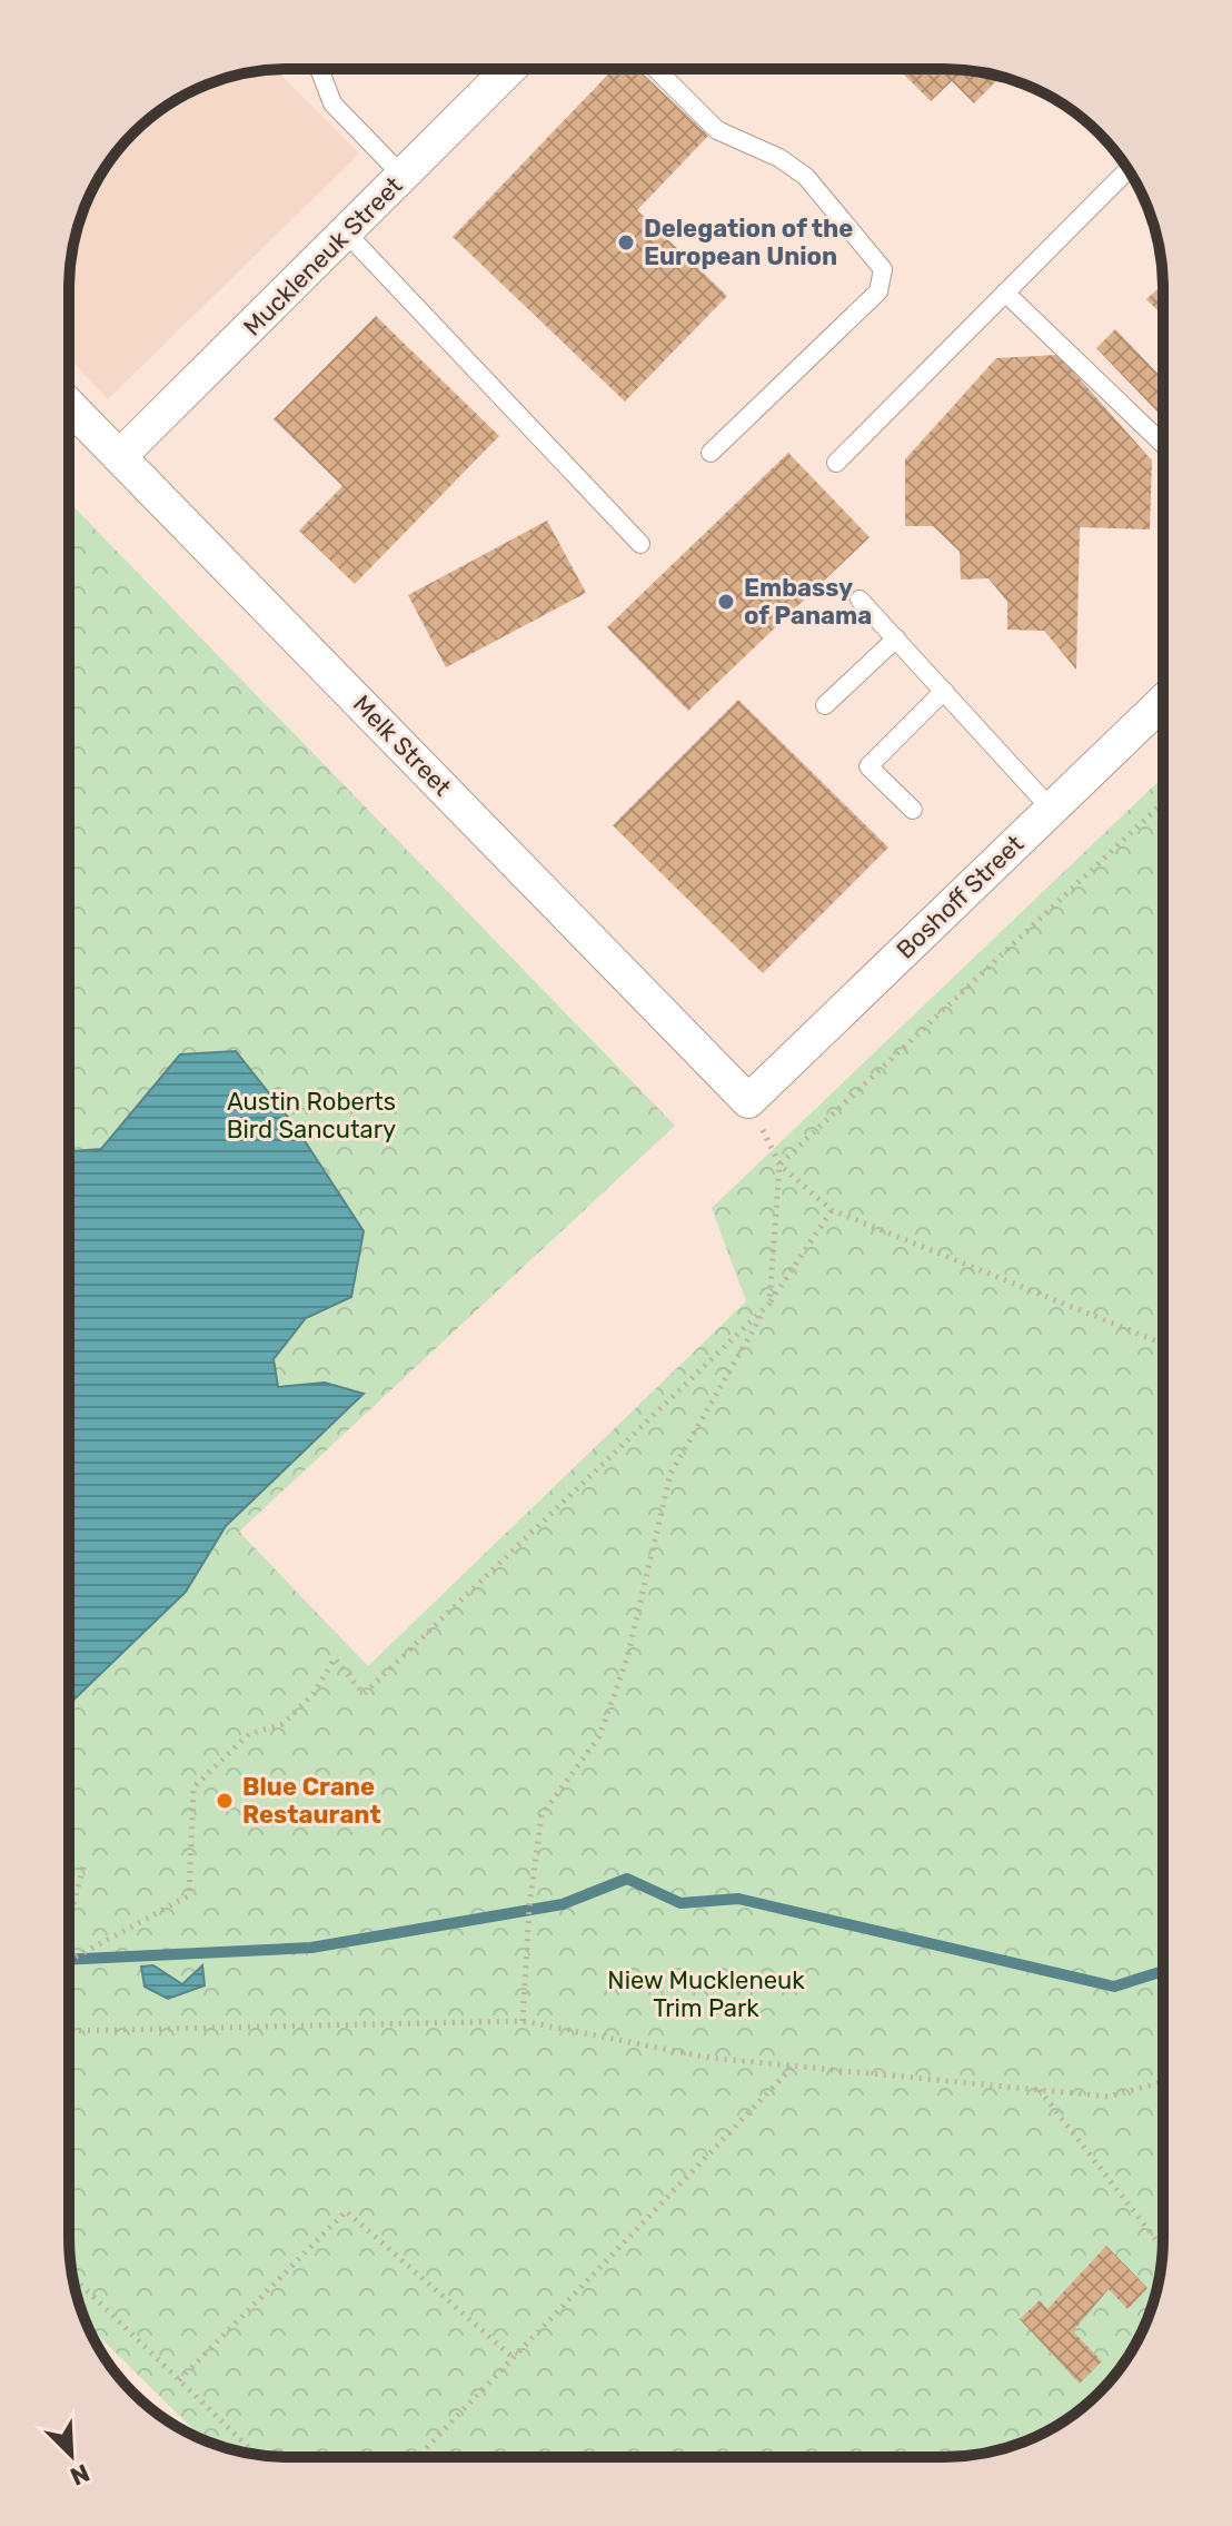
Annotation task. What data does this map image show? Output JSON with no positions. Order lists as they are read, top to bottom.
{
  "streets": {
    "street": ["Muckleneuk Street", "Melk Street", "Boshoff Street"]
  },
  "crossings": [
    ["Muckleneuk Street", "Melk Street"],
    ["Melk Street", "Boshoff Street"]
  ],
  "parks": ["Austin Roberts Bird Sancutary", "Niew Muckleneuk Trim Park"],
  "places": ["Delegation of the European Union", "Embassy of Panama", "Blue Crane Restaurant"],
  "north": "bottom right"
}
